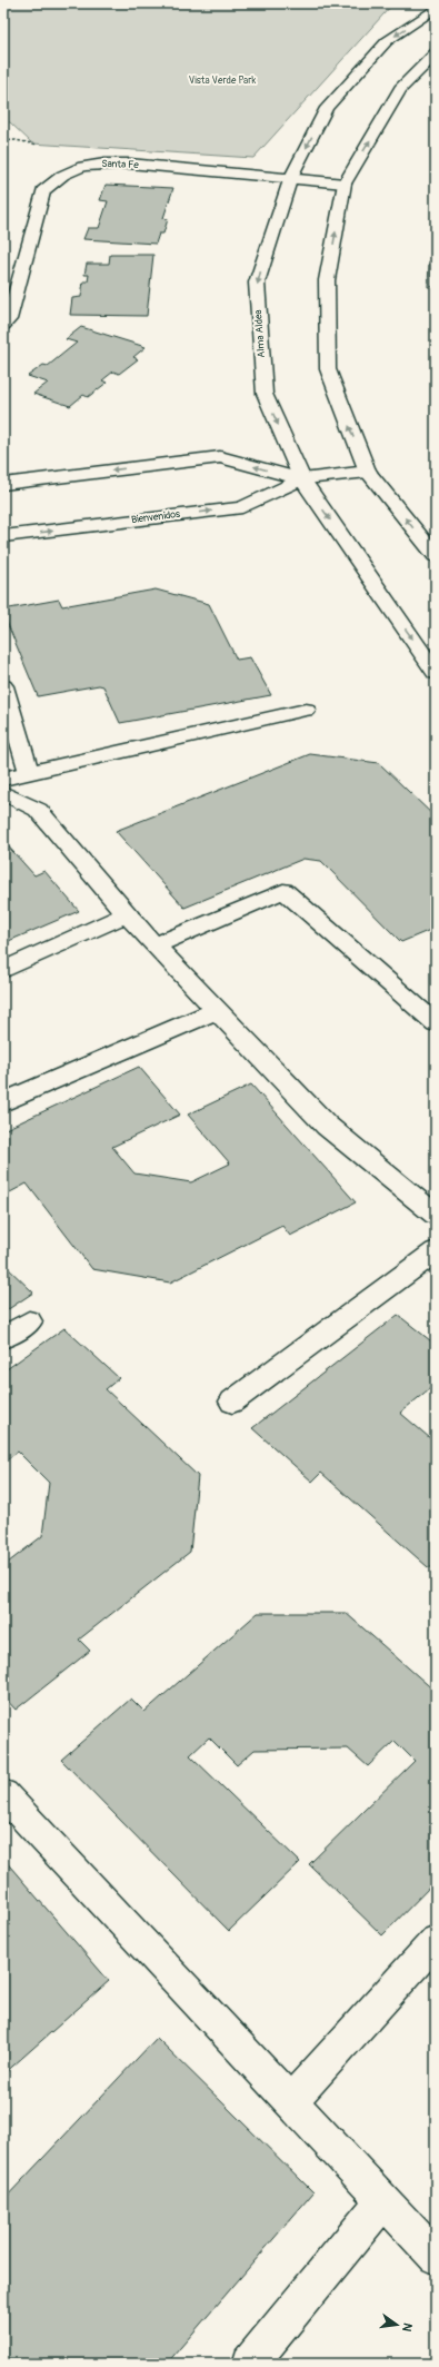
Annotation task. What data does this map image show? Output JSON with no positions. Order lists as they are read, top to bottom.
{
  "streets": {
    "main road": ["Santa Fe", "Alma Aldea", "Bienvenidos"]
  },
  "crossings": [
    ["Santa Fe", "Alma Aldea"],
    ["Alma Aldea", "Bienvenidos"]
  ],
  "parks": ["Vista Verde Park"],
  "north": "right"
}
